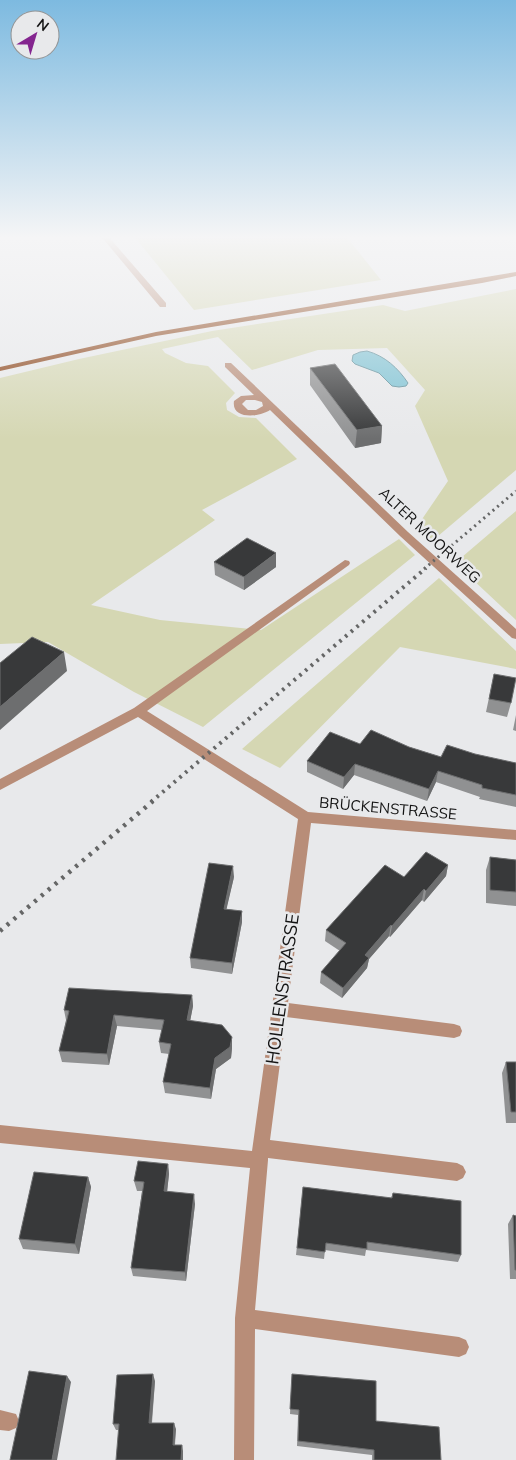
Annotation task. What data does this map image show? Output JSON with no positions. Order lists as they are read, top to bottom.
{
  "streets": {
    "street": ["ALTER MOORWEG", "BRÜCKENSTRASSE", "HOLLENSTRASSE"]
  },
  "crossings": [
    ["BRÜCKENSTRASSE", "HOLLENSTRASSE"]
  ],
  "north": "top right"
}
